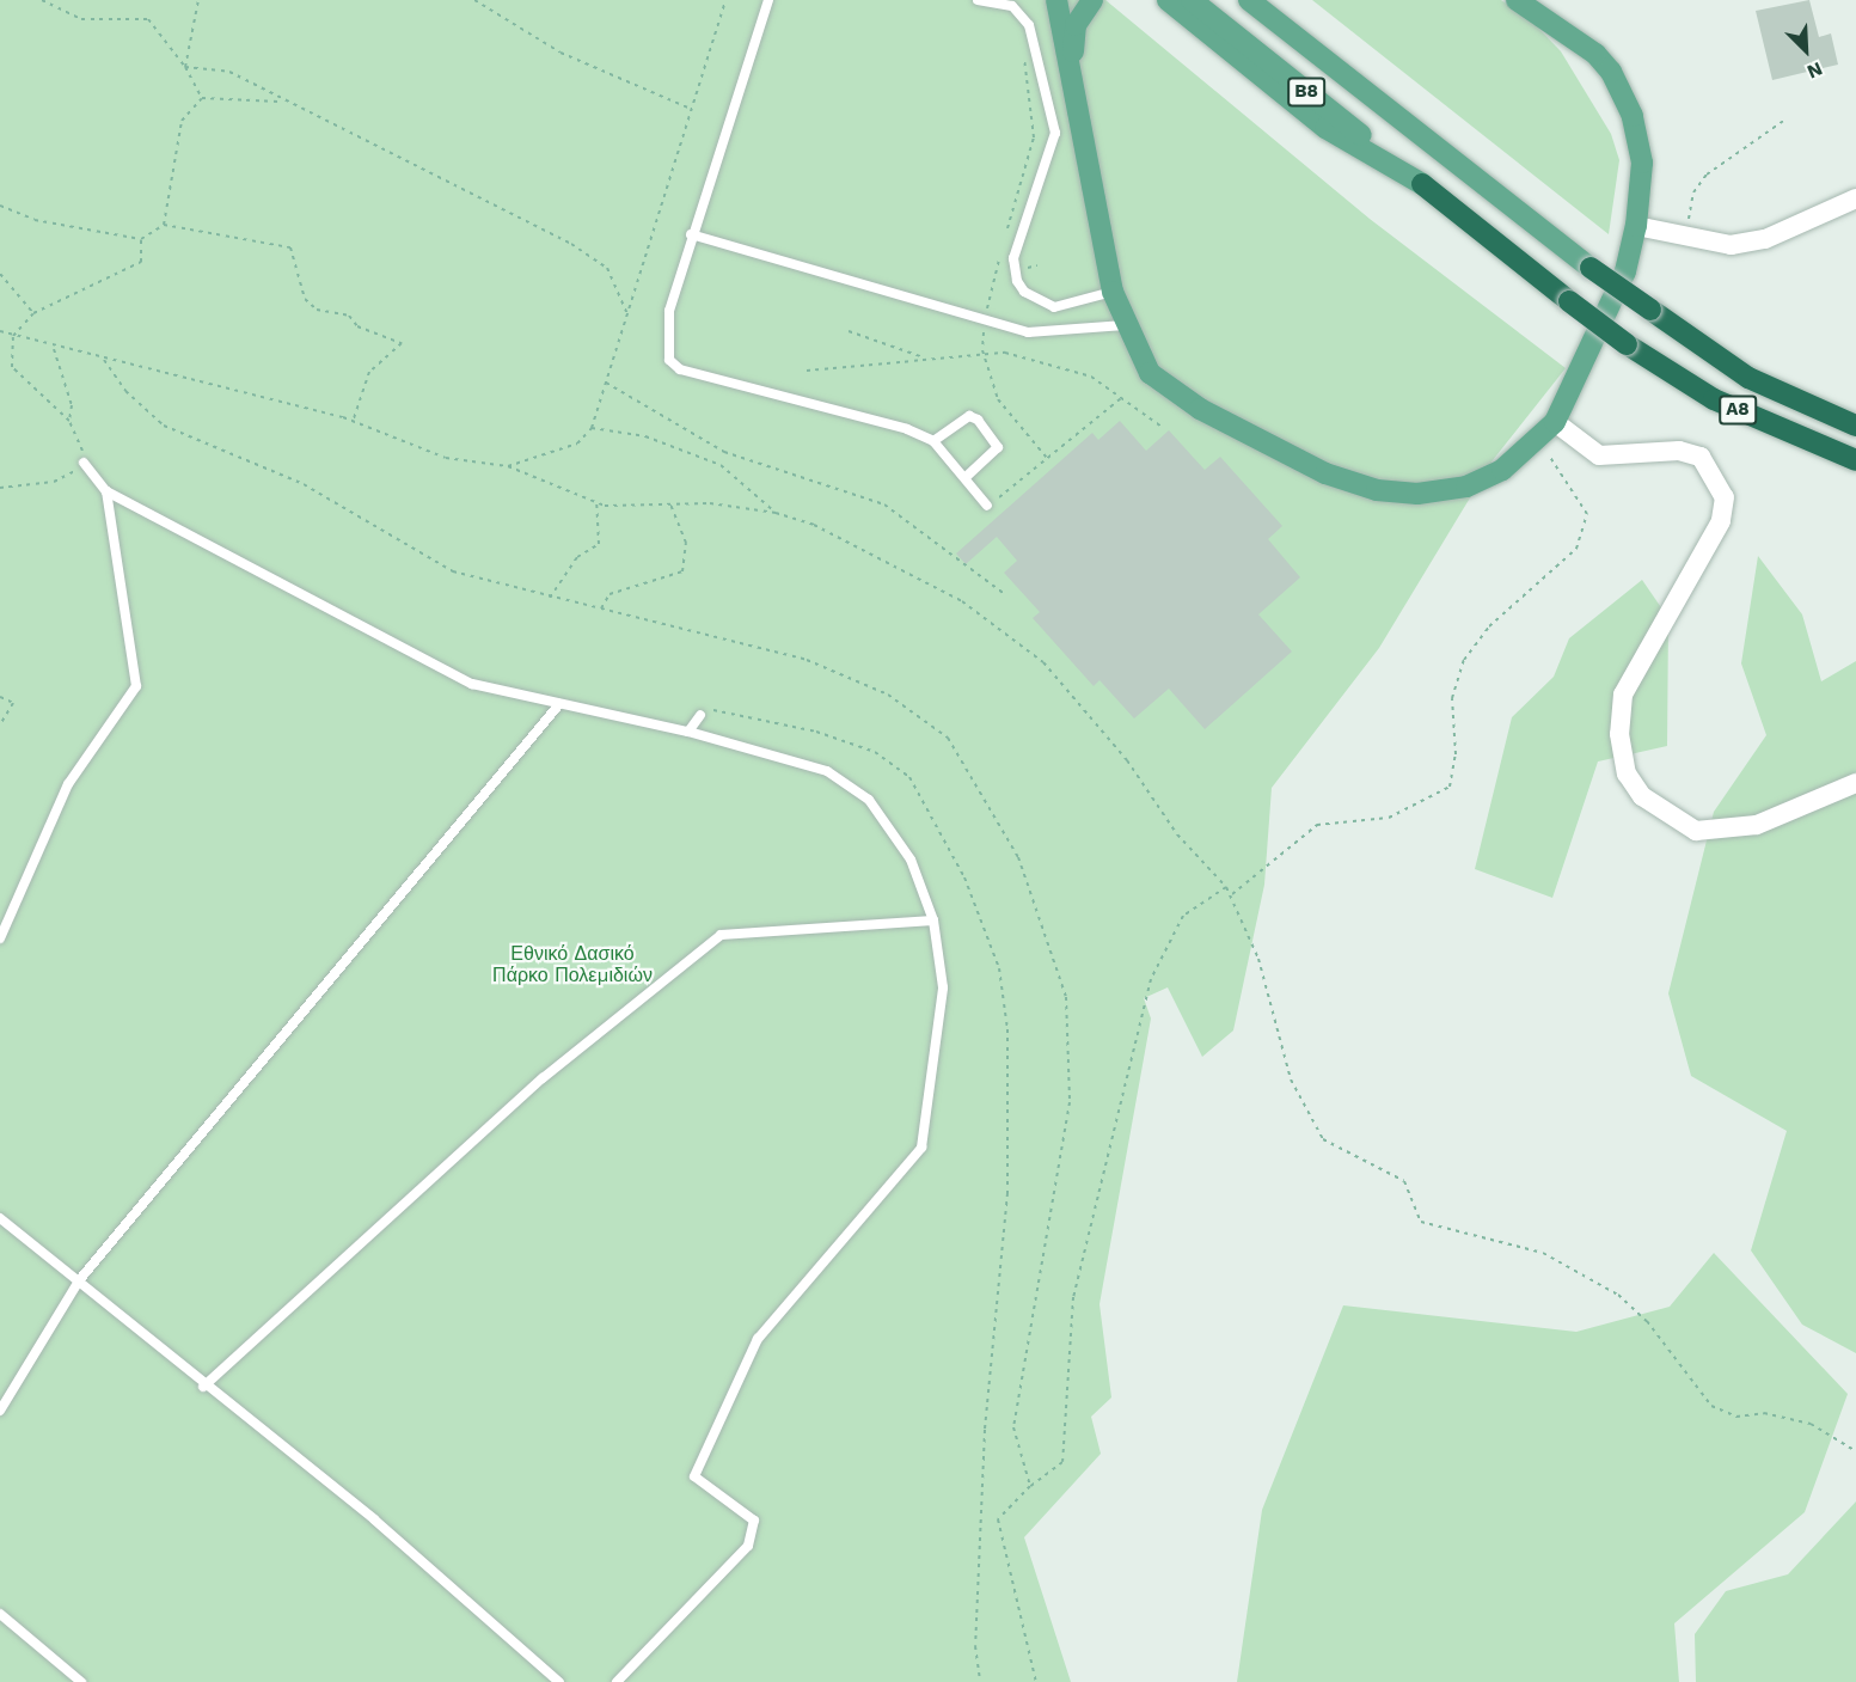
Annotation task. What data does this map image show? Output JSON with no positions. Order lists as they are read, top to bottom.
{
  "streets": {
    "highway": ["B8", "A8"]
  },
  "crossings": [
    ["B8", "A8"]
  ],
  "parks": ["Εθνικό Δασικό Πάρκο Πολεμιδιών"],
  "north": "bottom right"
}
